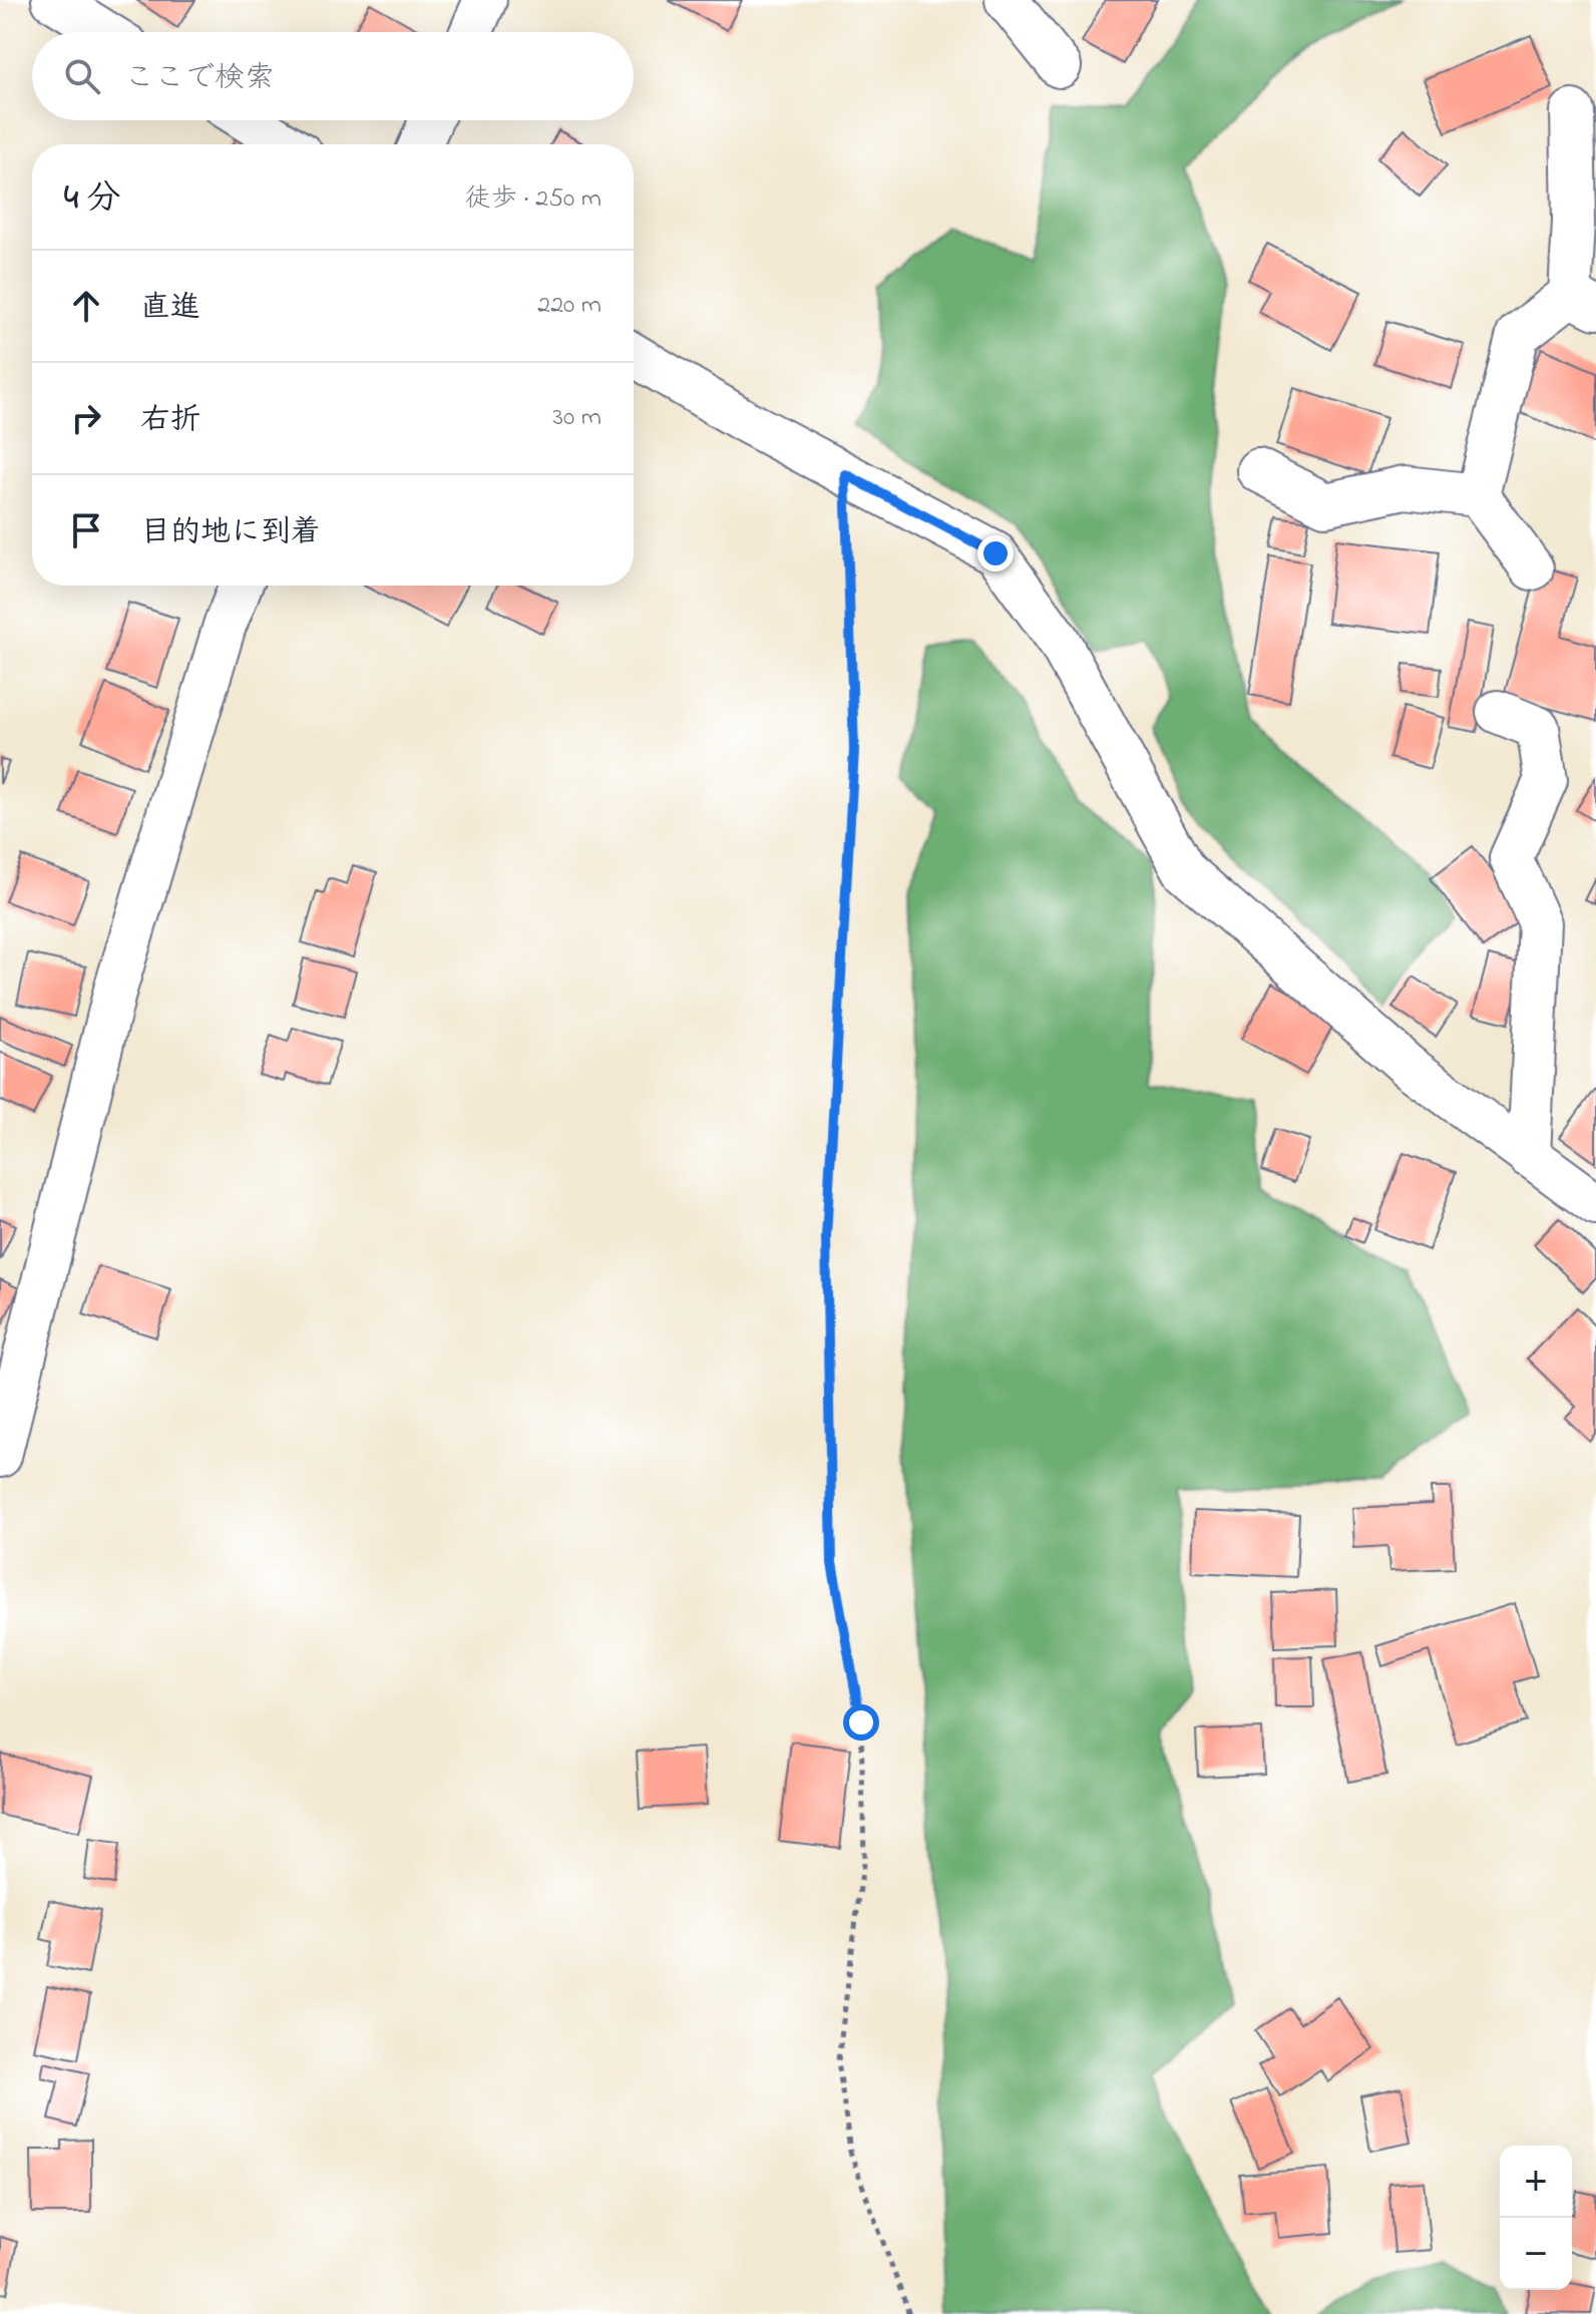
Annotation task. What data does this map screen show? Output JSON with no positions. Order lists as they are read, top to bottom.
{
  "page": {
    "search": "ここで検索",
    "heading": ["4 分", "徒歩 · 250 m"],
    "list": [
      ["直進", "220 m"],
      ["右折", "30 m"],
      "目的地に到着"
    ],
    "map_buttons": ["+", "−"]
  }
}
